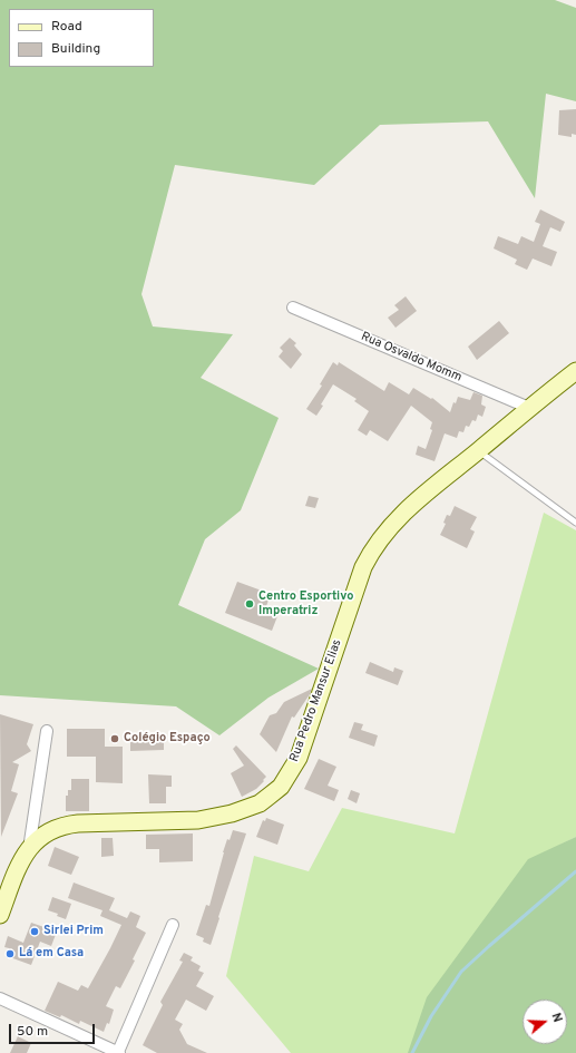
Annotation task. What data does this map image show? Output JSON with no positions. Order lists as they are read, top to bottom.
{
  "streets": {
    "main road": ["Rua Pedro Mansur Elias"],
    "street": ["Rua Osvaldo Momm"]
  },
  "crossings": [
    ["Rua Osvaldo Momm", "Rua Pedro Mansur Elias"]
  ],
  "places": [
    "Centro Esportivo Imperatriz",
    "Colégio Espaço",
    "Sirlei Prim",
    "Lá em Casa"
  ],
  "legend": ["Road", "Building"],
  "scale_bar": "50 m",
  "north": "right"
}
